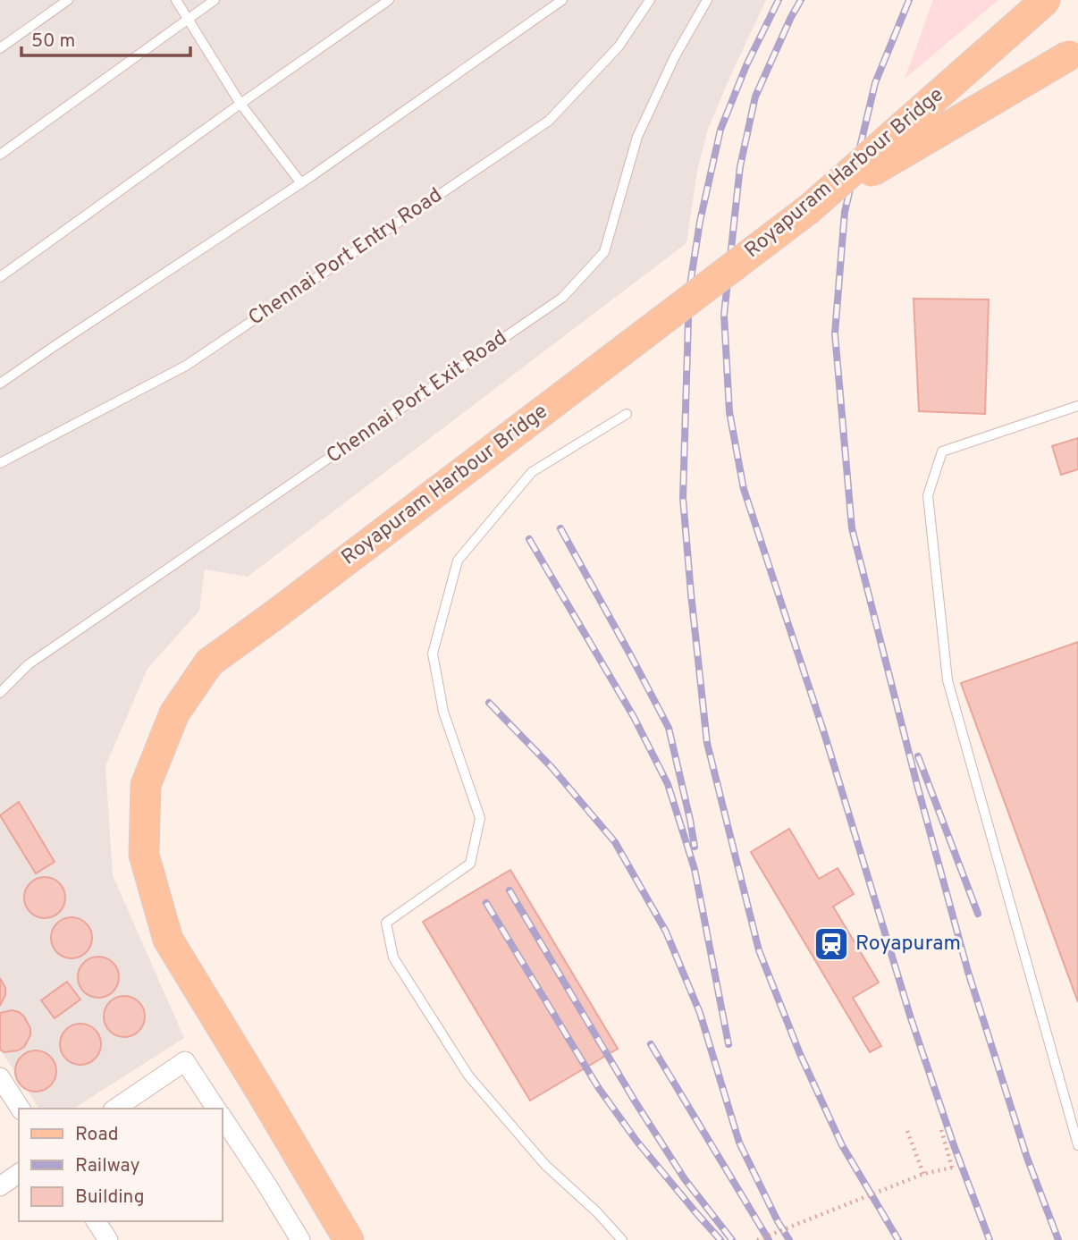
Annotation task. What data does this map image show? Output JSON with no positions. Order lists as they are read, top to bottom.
{
  "streets": {
    "main road": ["Royapuram Harbour Bridge"],
    "lane": ["Chennai Port Entry Road", "Chennai Port Exit Road"]
  },
  "places": {
    "station": ["Royapuram"]
  },
  "legend": ["Road", "Railway", "Building"],
  "scale_bar": "50 m"
}
